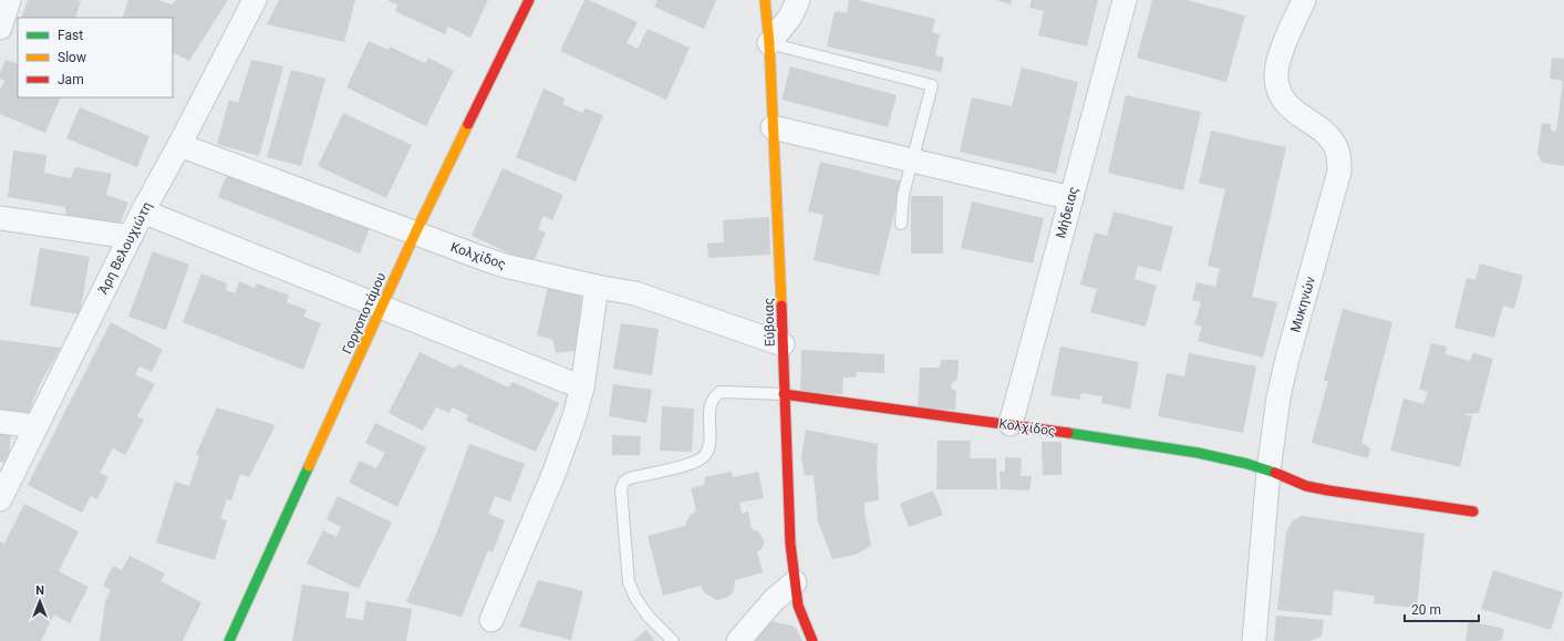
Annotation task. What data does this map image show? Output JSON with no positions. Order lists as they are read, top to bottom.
{
  "streets": {
    "street": [
      "Μήδειας",
      "Άρη Βελουχιώτη",
      "Κολχίδος",
      "Μυκηνών",
      "Γοργοποτάμου",
      "Εύβοιας"
    ]
  },
  "crossings": [
    ["Μήδειας", "Κολχίδος"],
    ["Άρη Βελουχιώτη", "Κολχίδος"],
    ["Κολχίδος", "Μυκηνών"],
    ["Κολχίδος", "Γοργοποτάμου"],
    ["Κολχίδος", "Εύβοιας"]
  ],
  "legend": ["Fast", "Slow", "Jam"],
  "scale_bar": "20 m",
  "north": "top"
}
